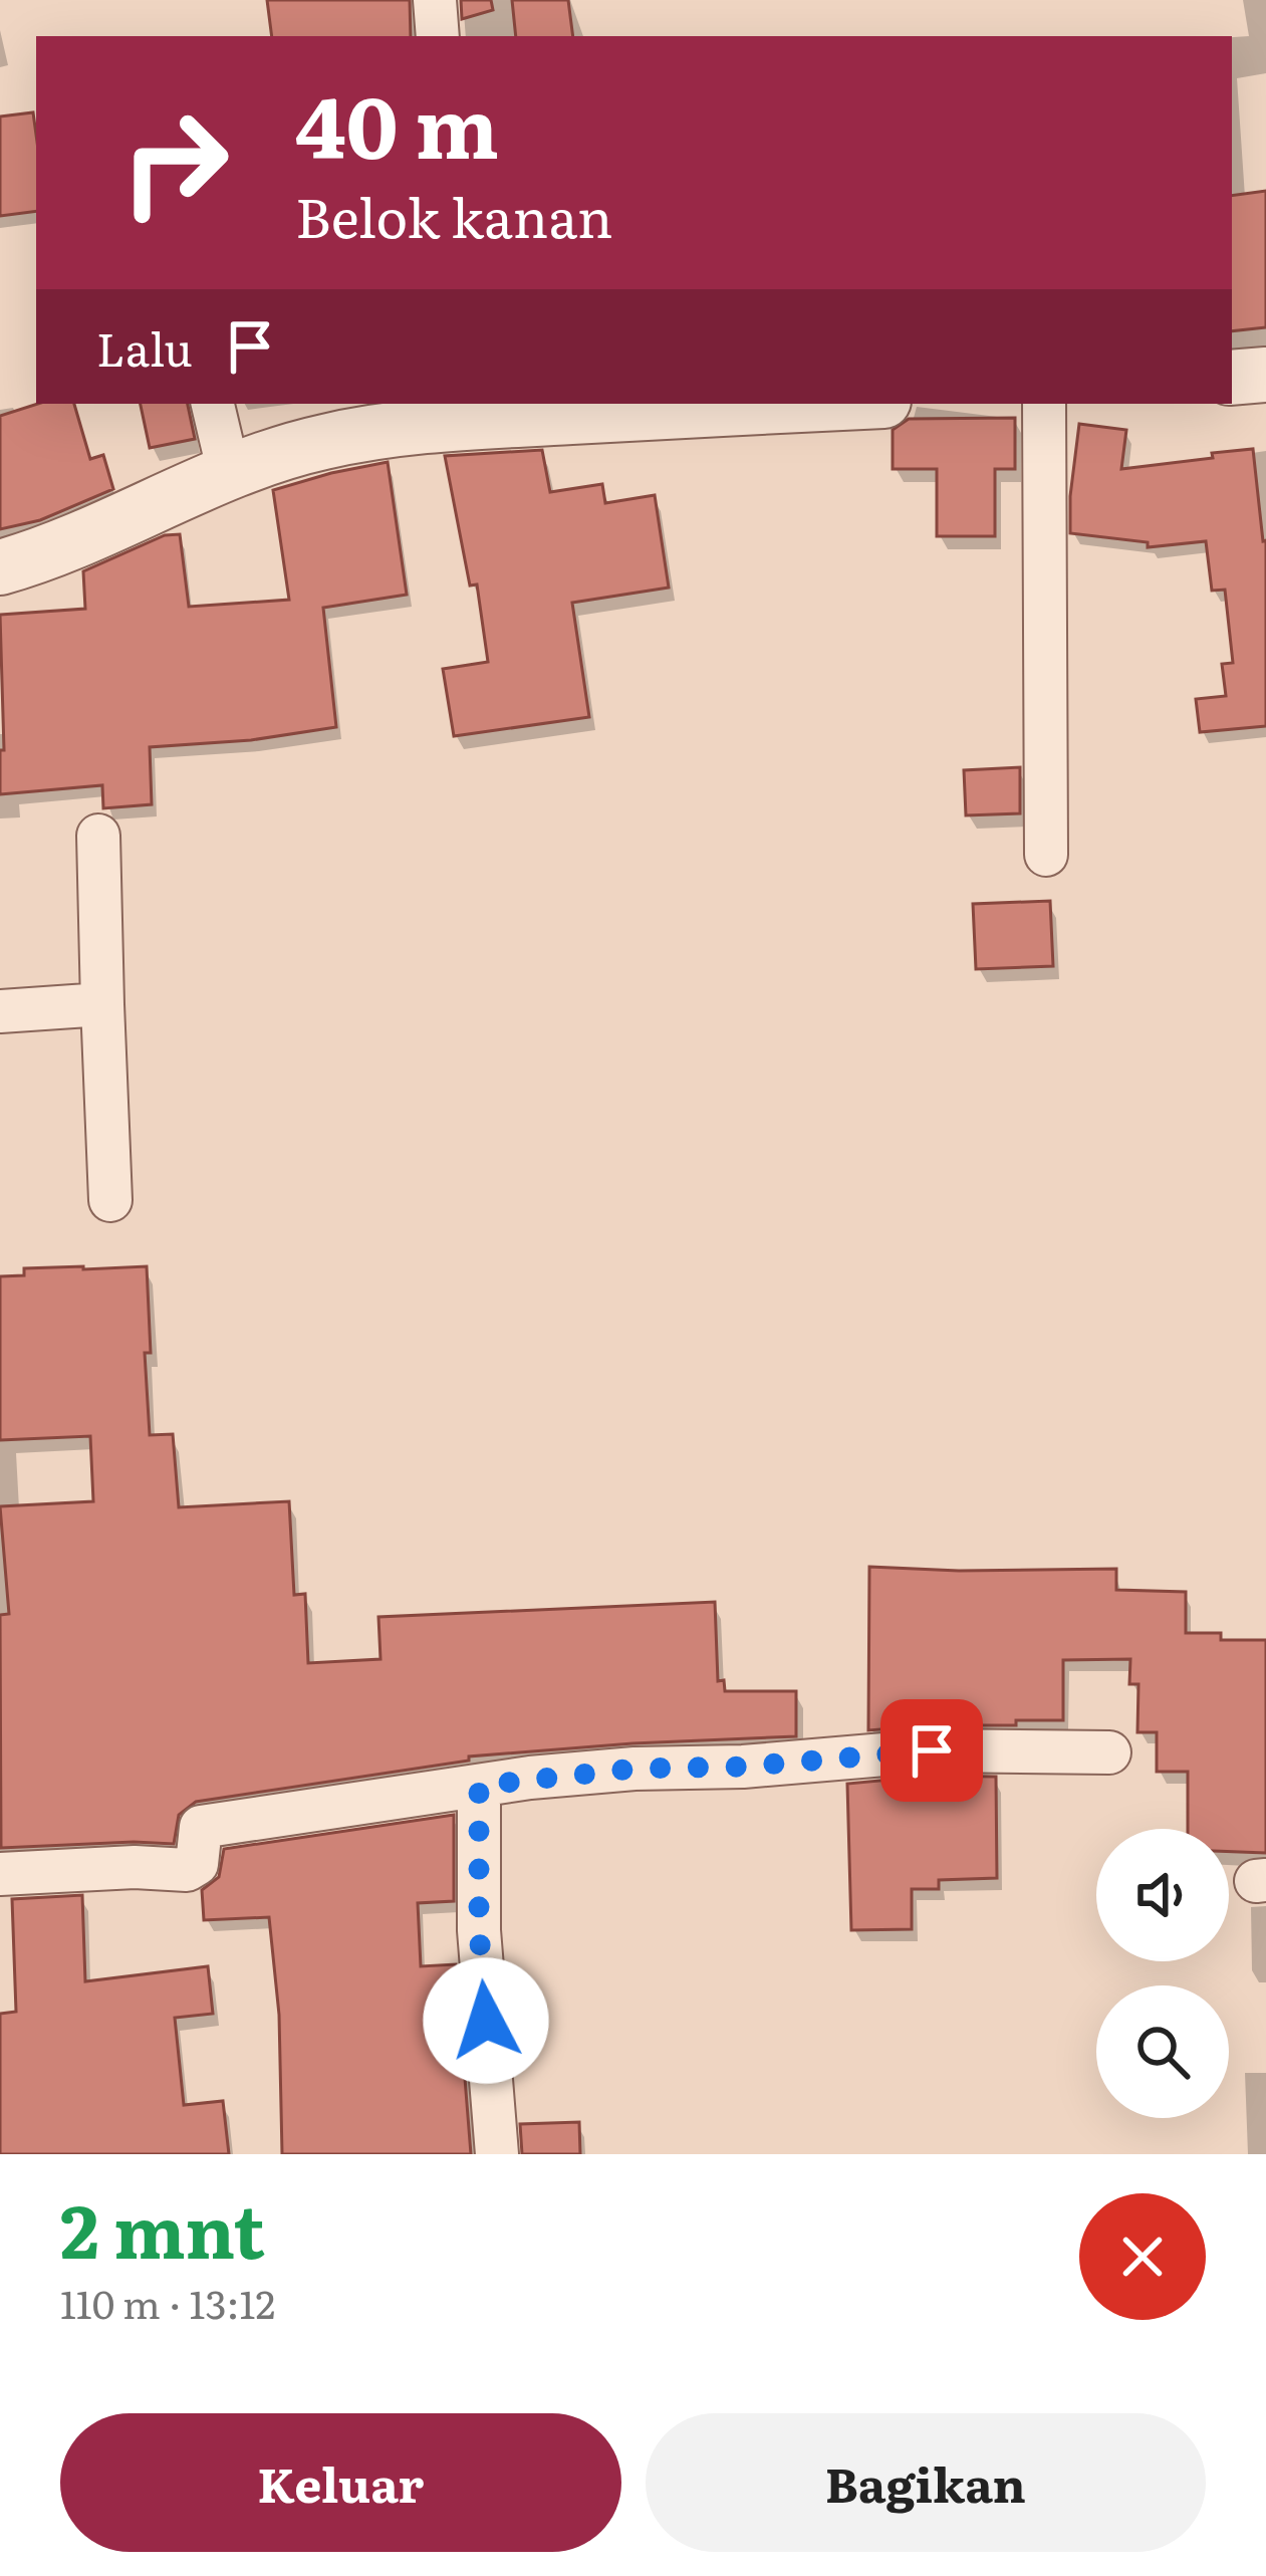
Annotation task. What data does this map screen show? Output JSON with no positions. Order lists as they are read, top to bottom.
{
  "page": {
    "turn": ["40 m", "Belok kanan"],
    "then": "Lalu",
    "heading": ["2 mnt", "110 m · 13:12"],
    "buttons": ["Keluar", "Bagikan"]
  }
}
